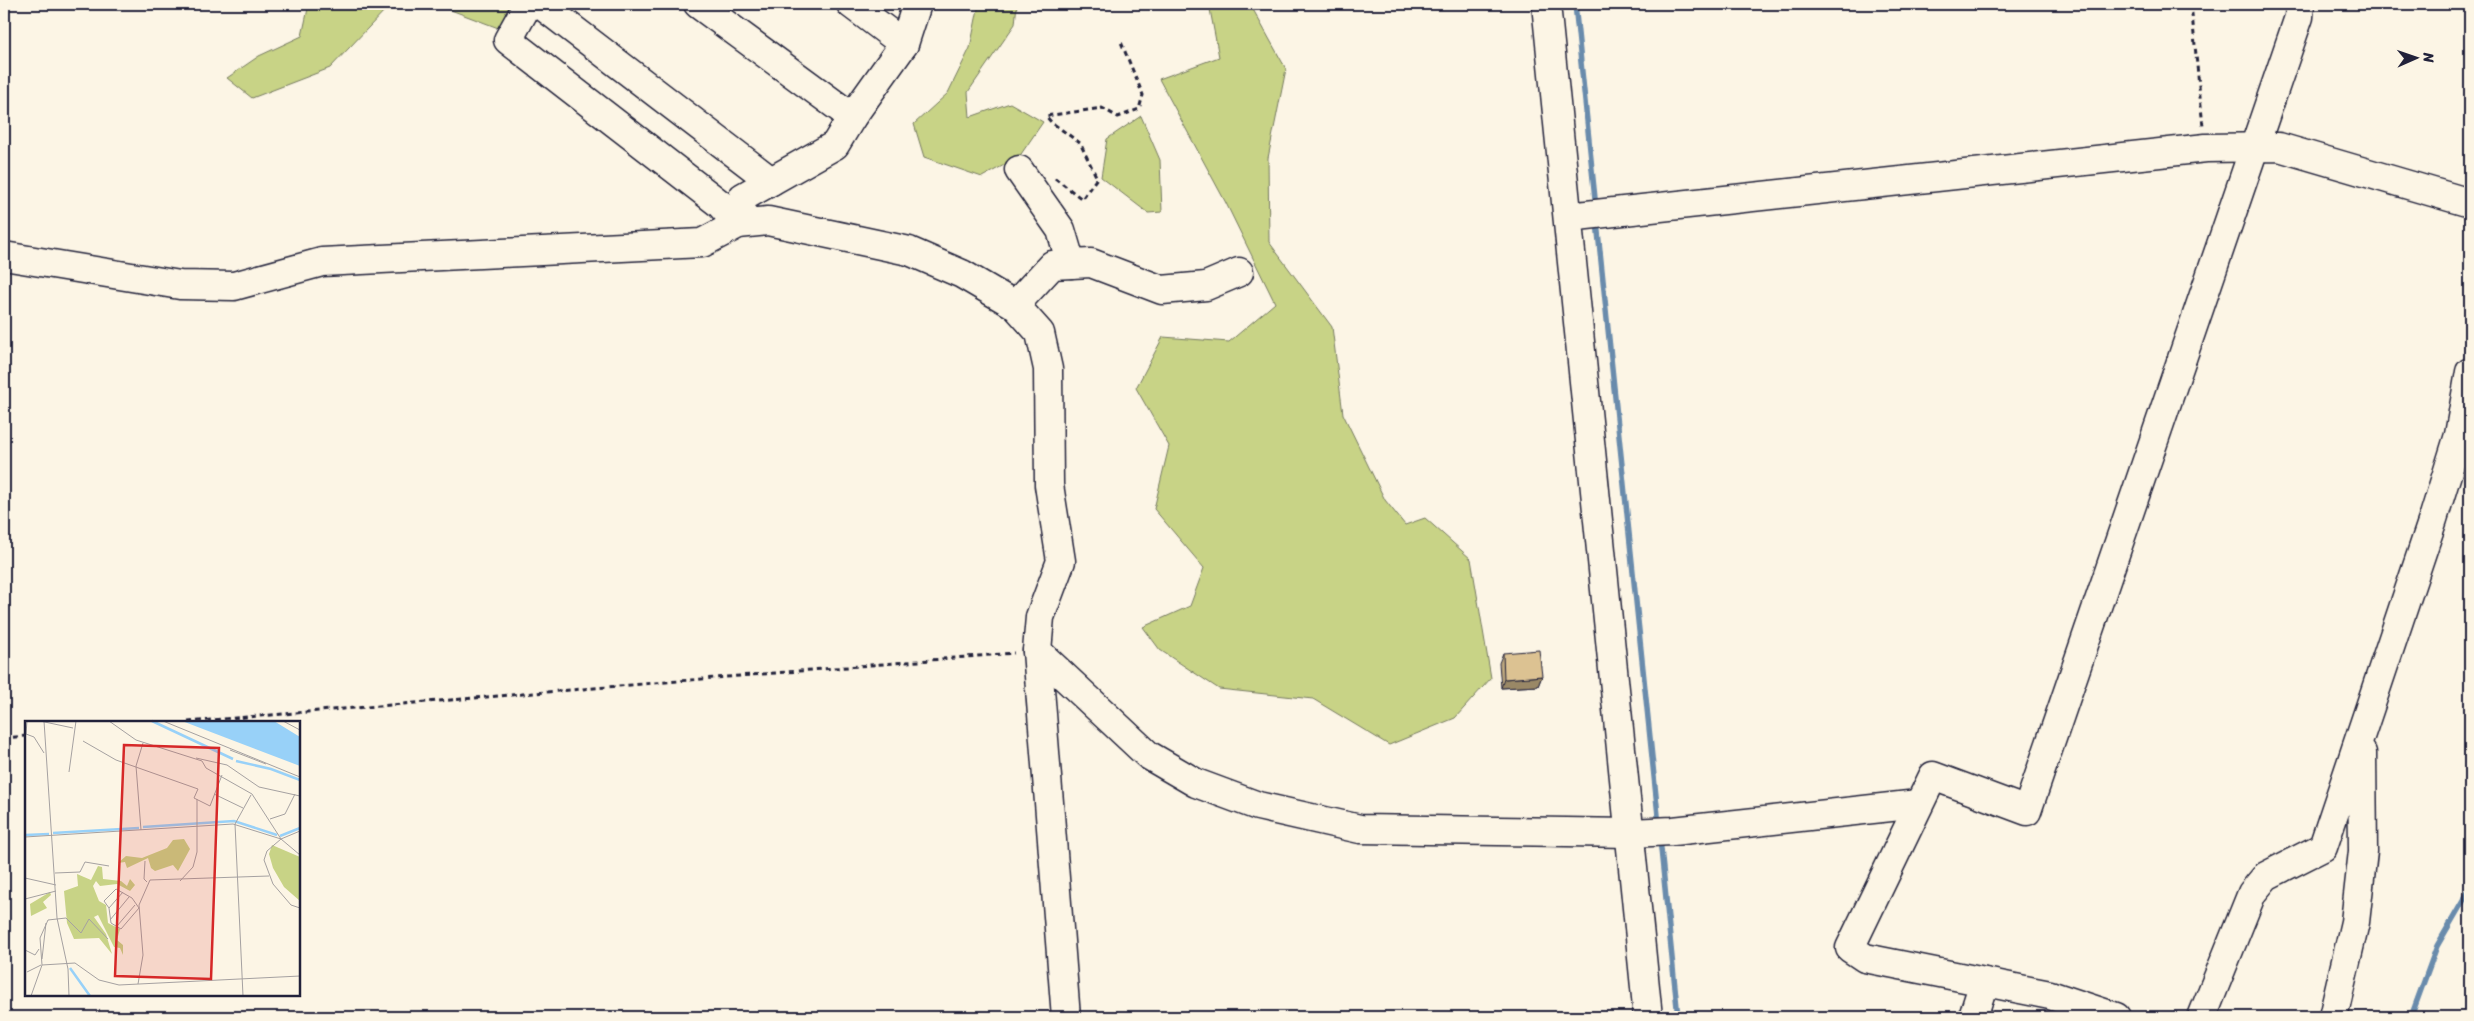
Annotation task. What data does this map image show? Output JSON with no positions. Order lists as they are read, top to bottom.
{
  "north": "right"
}
